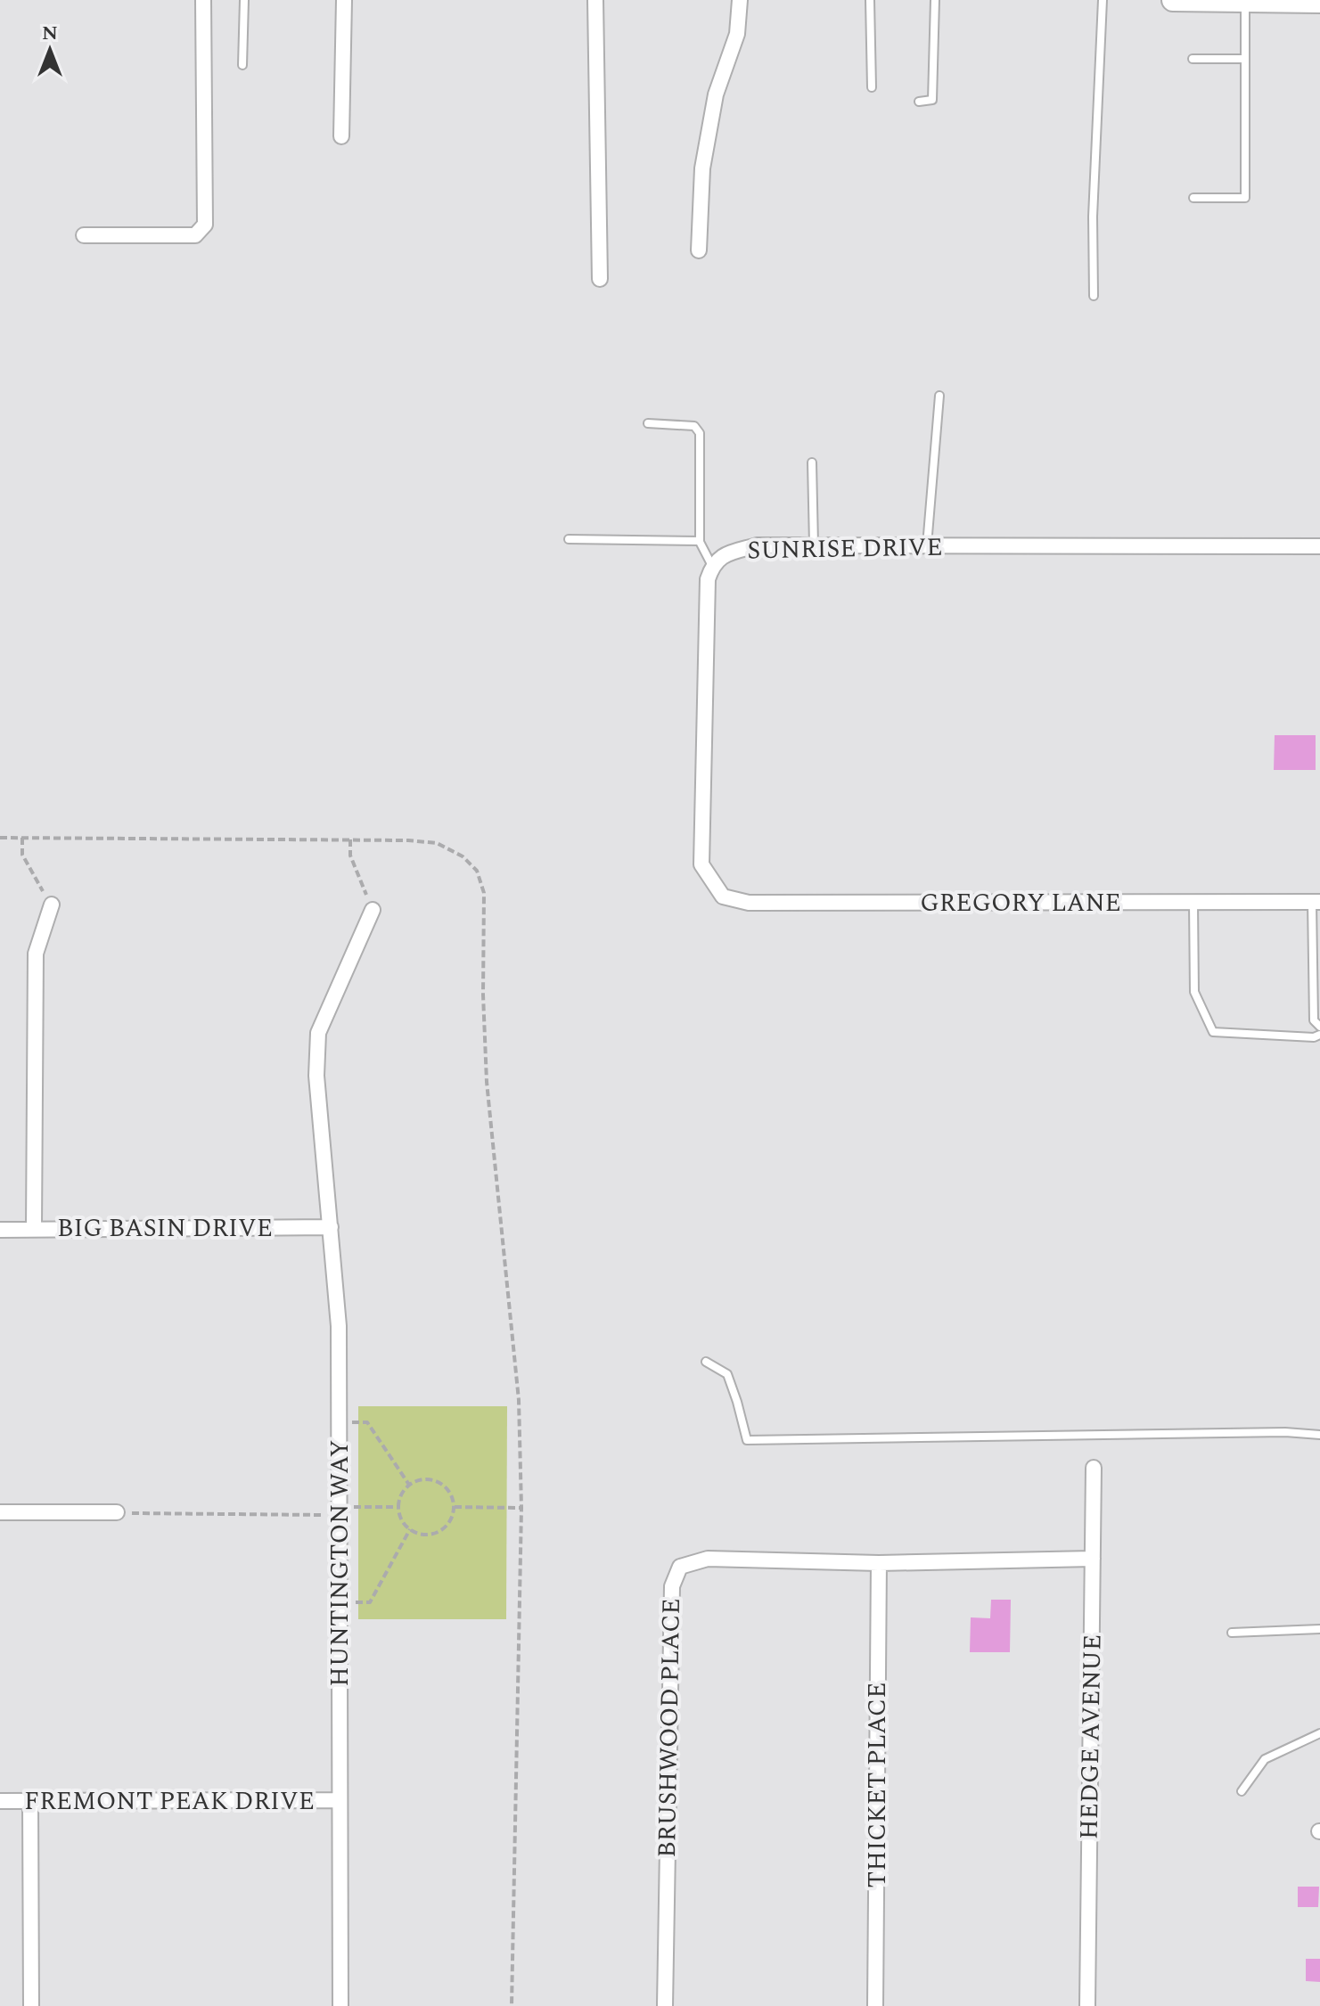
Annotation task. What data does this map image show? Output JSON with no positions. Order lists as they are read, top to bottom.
{
  "streets": {
    "street": [
      "SUNRISE DRIVE",
      "GREGORY LANE",
      "BIG BASIN DRIVE",
      "HUNTINGTON WAY",
      "BRUSHWOOD PLACE",
      "HEDGE AVENUE",
      "THICKET PLACE",
      "FREMONT PEAK DRIVE"
    ]
  },
  "crossings": [
    ["SUNRISE DRIVE", "GREGORY LANE"],
    ["BIG BASIN DRIVE", "HUNTINGTON WAY"],
    ["HUNTINGTON WAY", "FREMONT PEAK DRIVE"],
    ["BRUSHWOOD PLACE", "HEDGE AVENUE"],
    ["BRUSHWOOD PLACE", "THICKET PLACE"]
  ],
  "north": "top"
}
